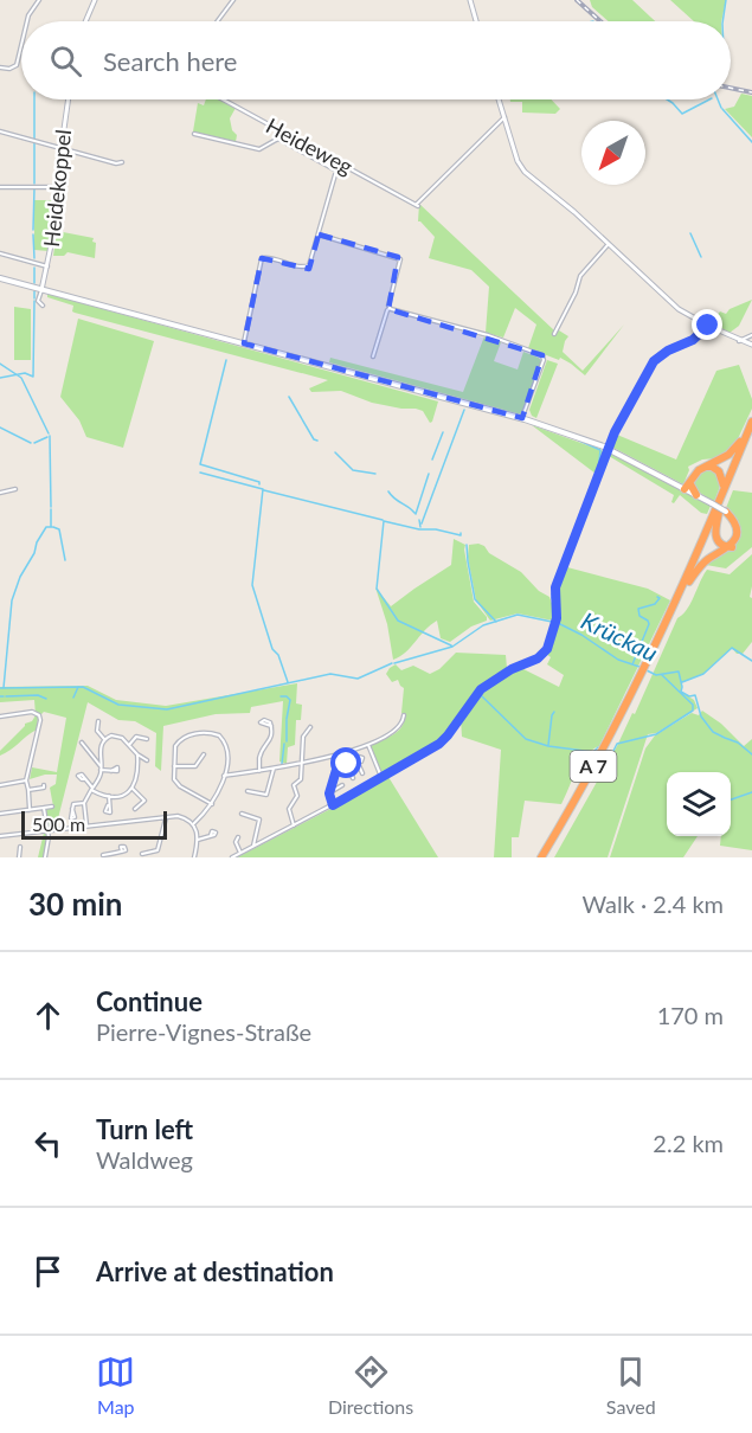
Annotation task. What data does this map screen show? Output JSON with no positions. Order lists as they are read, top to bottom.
{
  "streets": {
    "highway": ["A 7"],
    "street": ["Heideweg", "Heidekoppel"]
  },
  "water": ["Krückau"],
  "scale_bar": "500 m",
  "north": "bottom left",
  "page": {
    "search": "Search here",
    "scale": "500 m",
    "heading": ["30 min", "Walk · 2.4 km"],
    "list": [
      ["Continue", "Pierre-Vignes-Straße", "170 m"],
      ["Turn left", "Waldweg", "2.2 km"],
      "Arrive at destination"
    ],
    "nav": ["Map", "Directions", "Saved"]
  }
}
